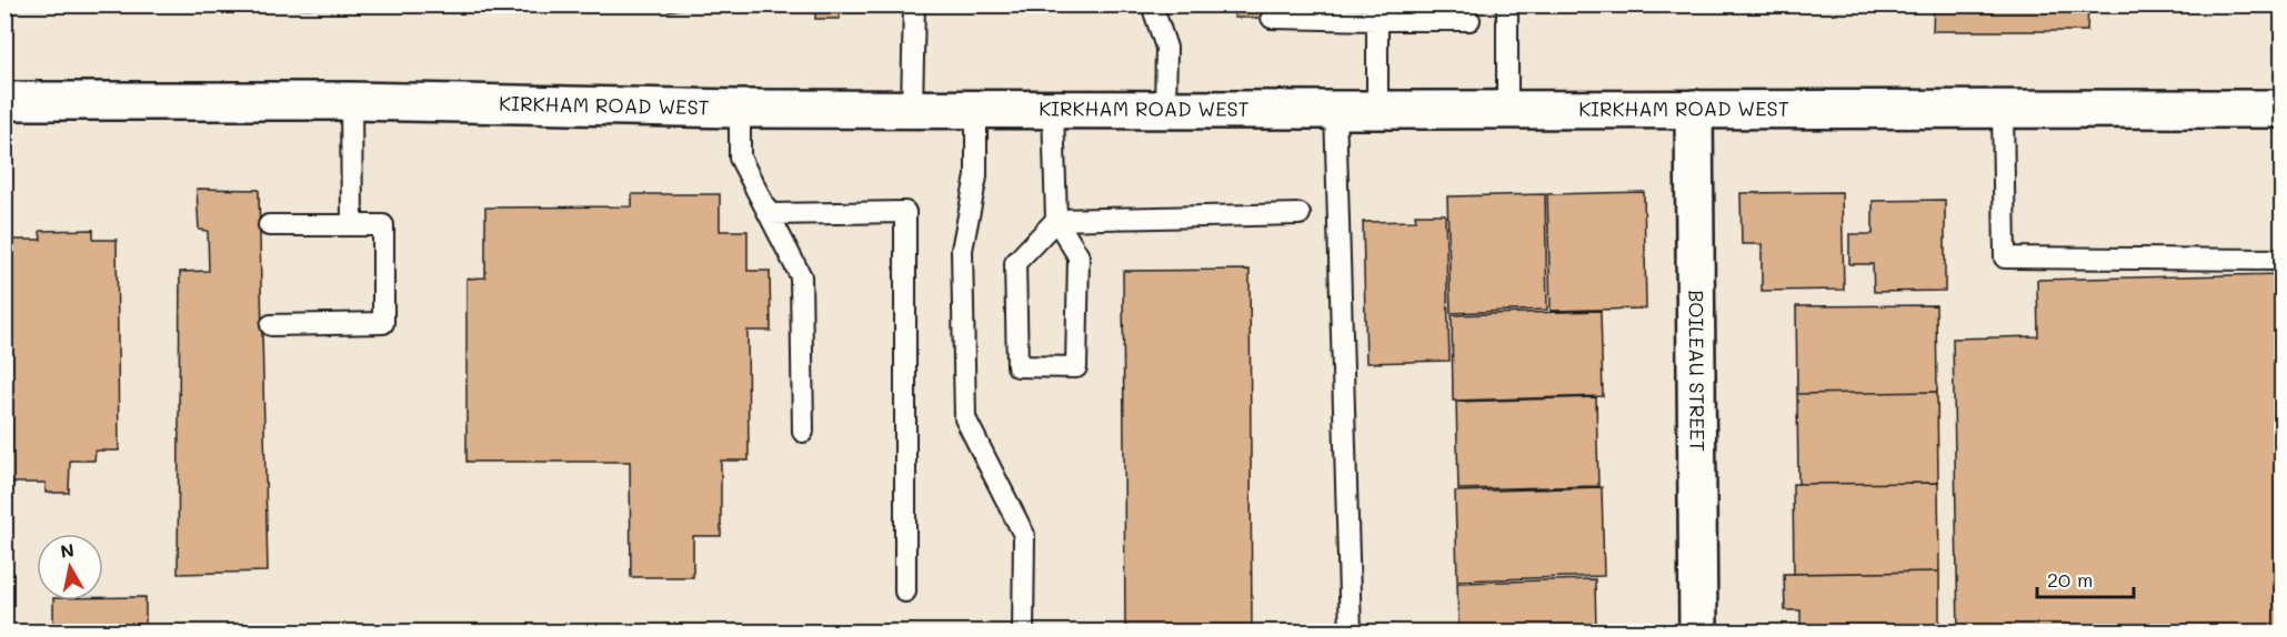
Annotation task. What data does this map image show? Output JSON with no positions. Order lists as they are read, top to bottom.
{
  "streets": {
    "street": ["KIRKHAM ROAD WEST", "BOILEAU STREET"]
  },
  "crossings": [
    ["KIRKHAM ROAD WEST", "BOILEAU STREET"]
  ],
  "scale_bar": "20 m",
  "north": "top"
}
